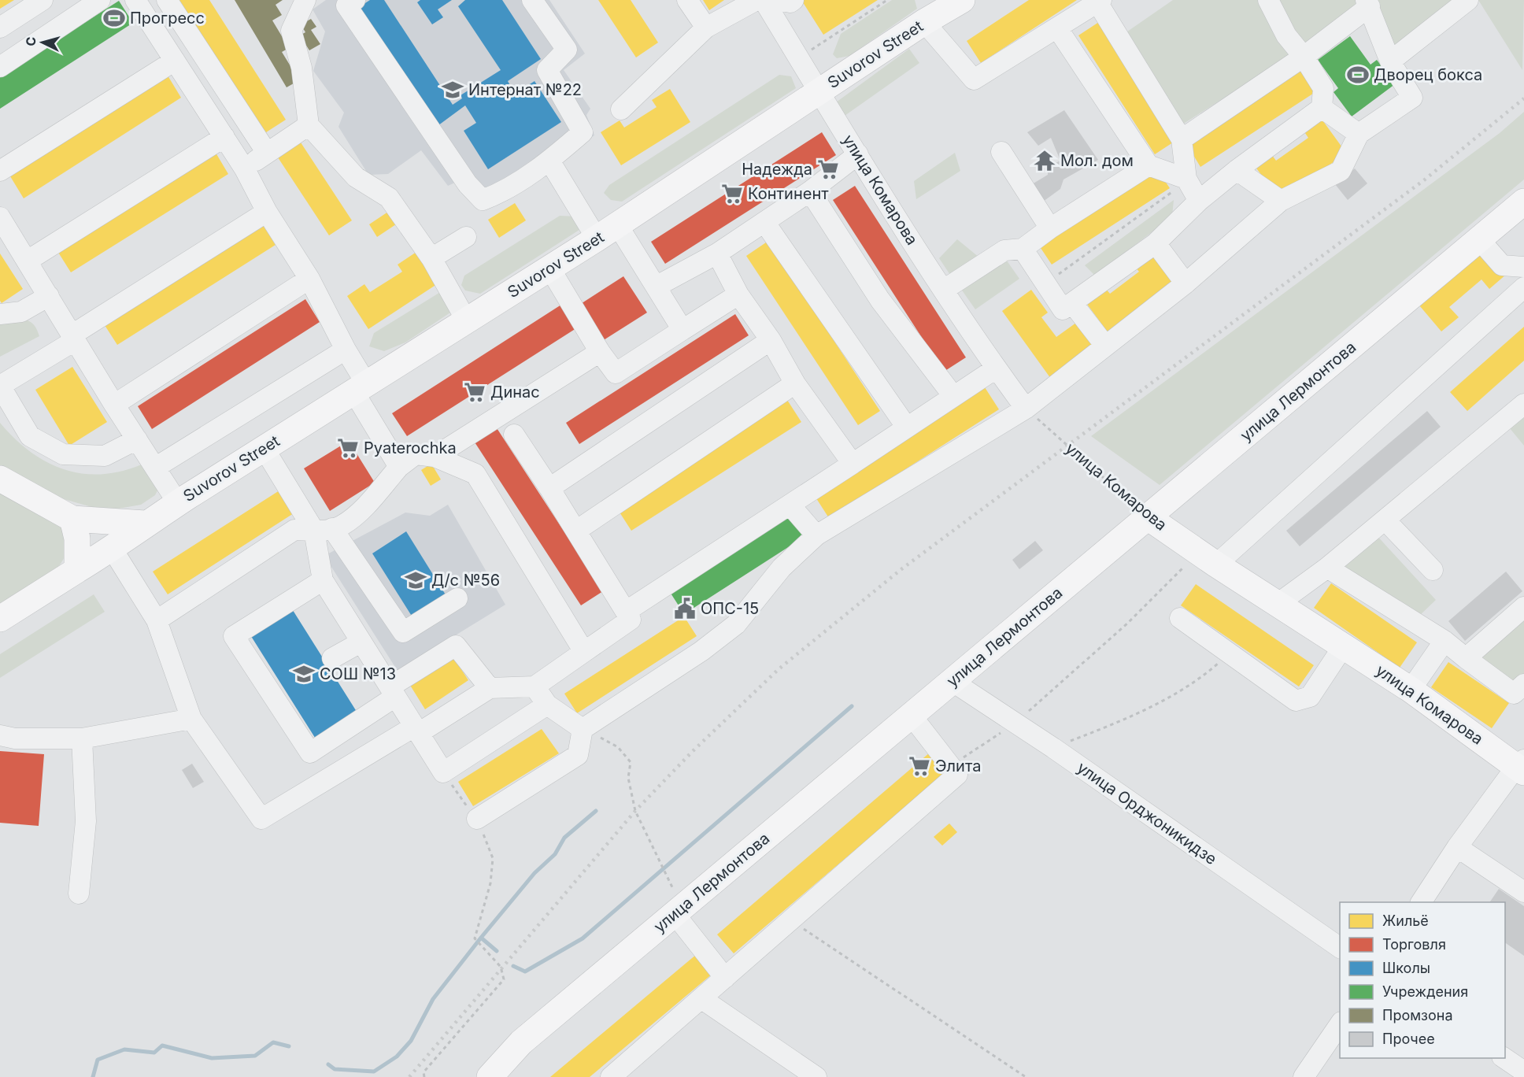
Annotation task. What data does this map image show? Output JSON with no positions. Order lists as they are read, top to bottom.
{
  "streets": {
    "main road": ["Suvorov Street", "улица Комарова", "улица Лермонтова"],
    "street": ["улица Орджоникидзе"]
  },
  "crossings": [
    ["Suvorov Street", "улица Комарова"],
    ["улица Комарова", "улица Лермонтова"],
    ["улица Лермонтова", "улица Орджоникидзе"]
  ],
  "places": {
    "sports": ["Прогресс", "Дворец бокса"],
    "school or university": ["Интернат №22", "Д/с №56", "СОШ №13"],
    "temple": ["Мол. дом"],
    "supermarket": [
      "Надежда",
      "Континент",
      "Динас",
      "Pyaterochka",
      "Элита"
    ],
    "public building": ["ОПС-15"]
  },
  "legend": [
    "Жильё",
    "Торговля",
    "Школы",
    "Учреждения",
    "Промзона",
    "Прочее"
  ],
  "north": "left"
}
